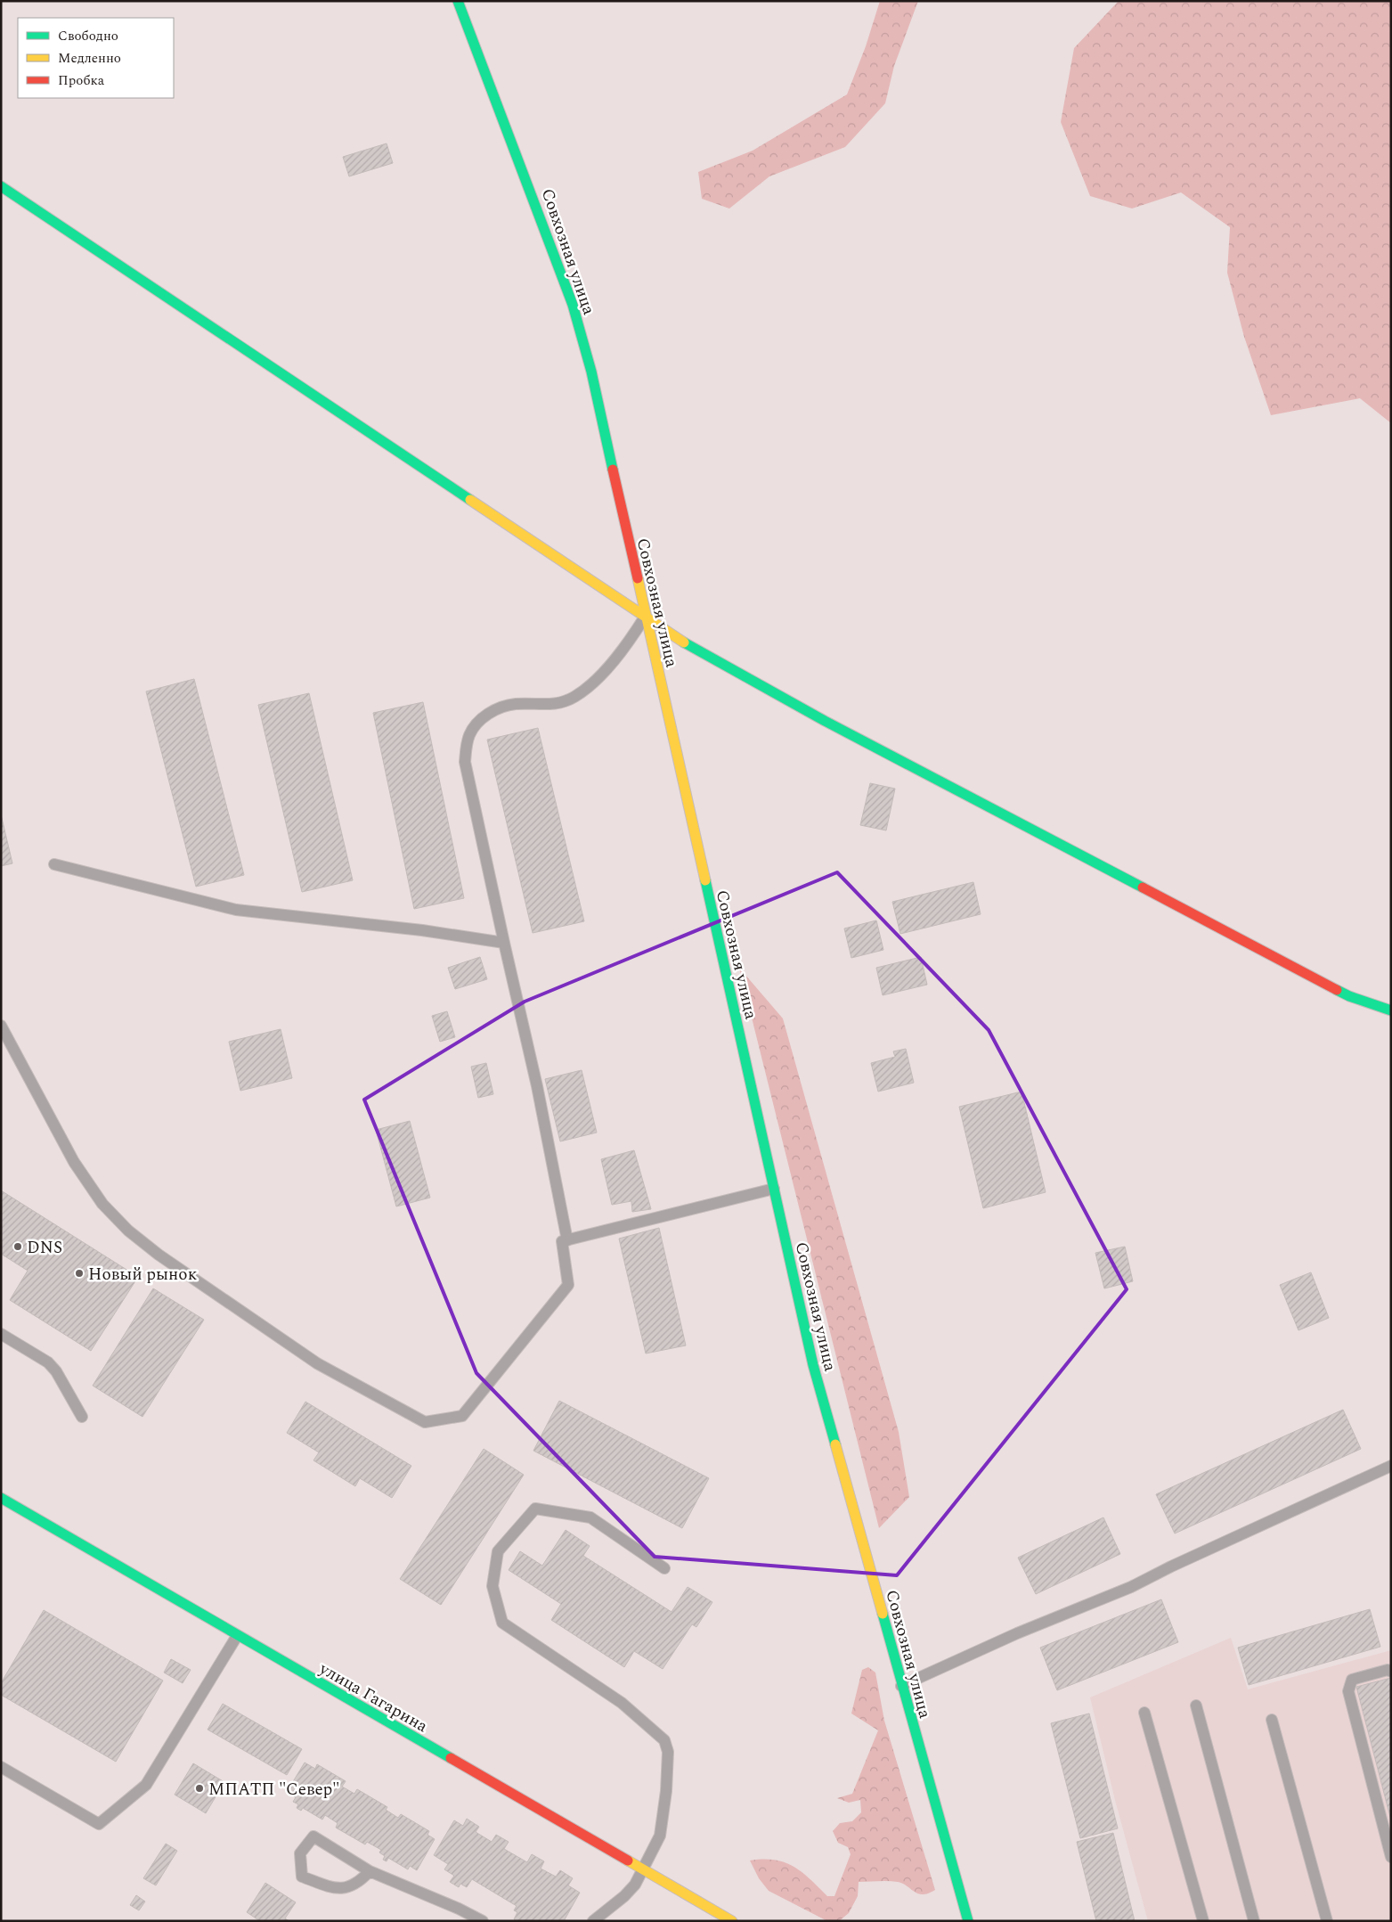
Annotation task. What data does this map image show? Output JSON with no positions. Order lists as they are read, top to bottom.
{
  "streets": {
    "street": ["Совхозная улица", "улица Гагарина"]
  },
  "places": ["DNS", "Новый рынок", "МПАТП \"Север\""],
  "legend": ["Свободно", "Медленно", "Пробка"]
}
